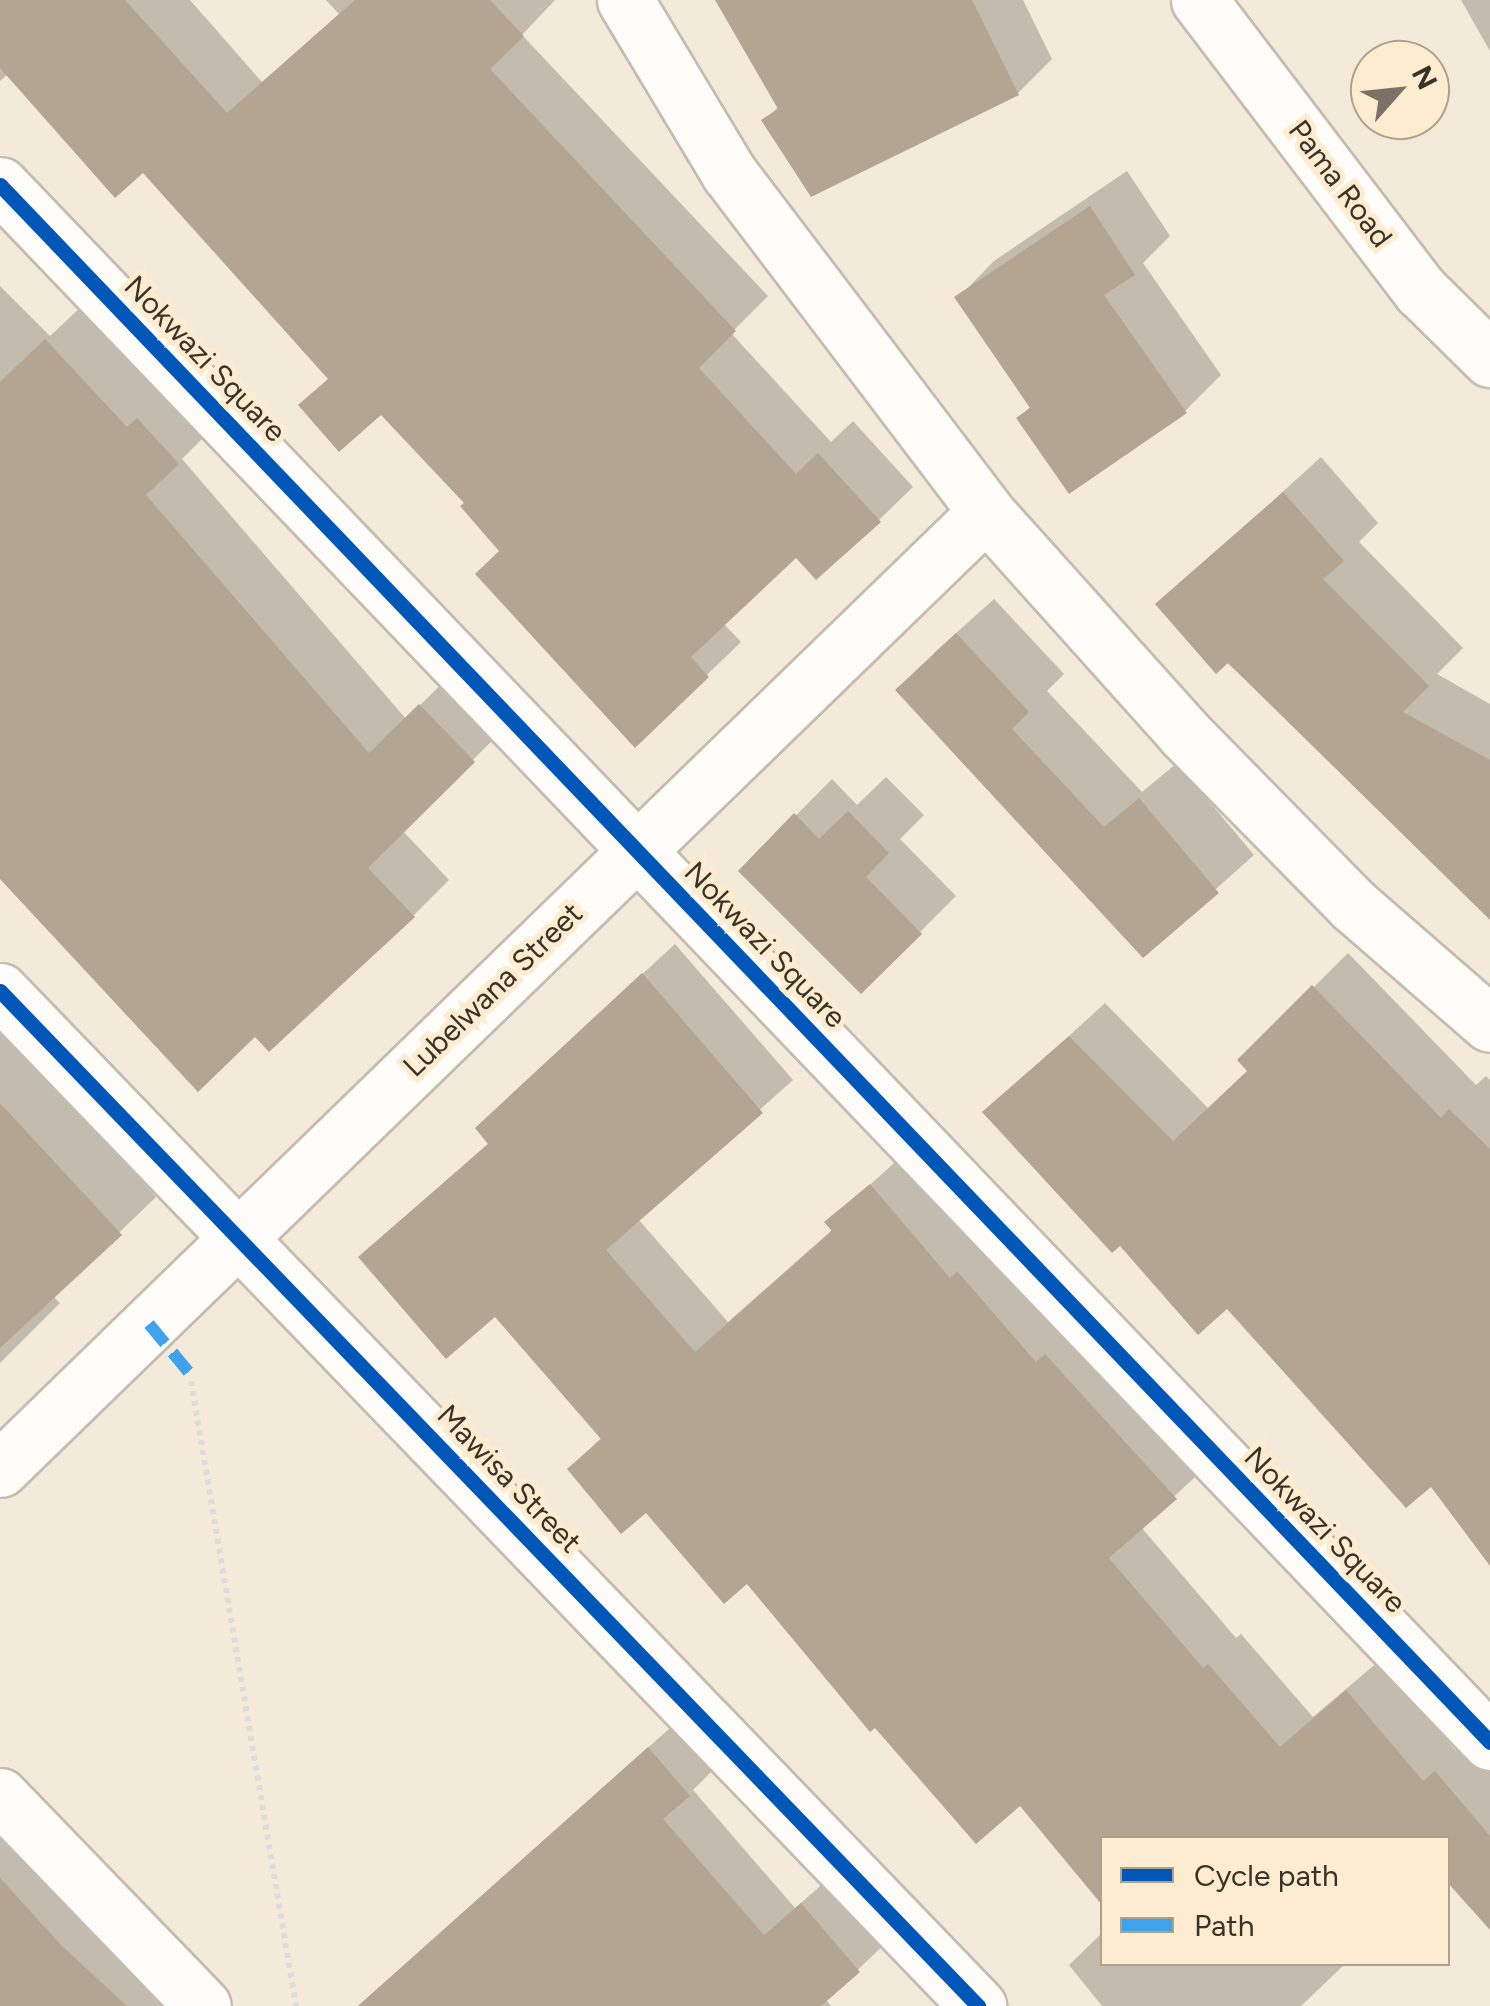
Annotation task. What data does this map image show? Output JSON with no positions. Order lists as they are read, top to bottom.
{
  "streets": {
    "street": [
      "Pama Road",
      "Nokwazi Square",
      "Lubelwana Street",
      "Mawisa Street"
    ]
  },
  "crossings": [
    ["Nokwazi Square", "Lubelwana Street"],
    ["Lubelwana Street", "Mawisa Street"]
  ],
  "legend": ["Cycle path", "Path"],
  "north": "top right"
}
